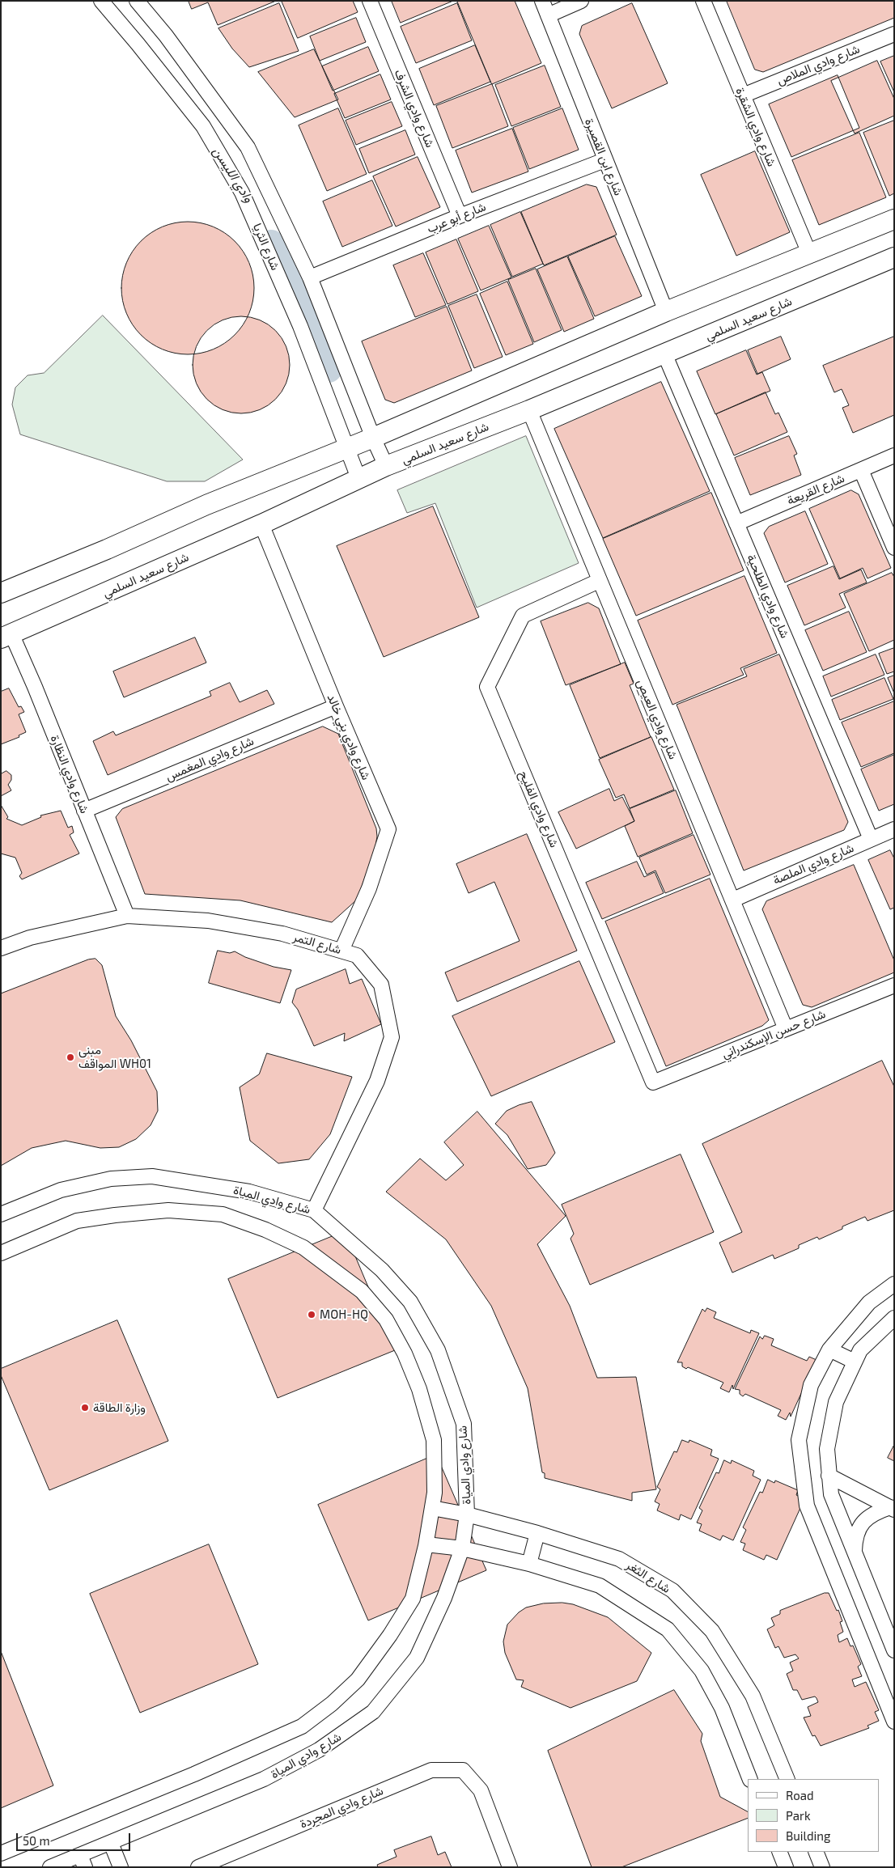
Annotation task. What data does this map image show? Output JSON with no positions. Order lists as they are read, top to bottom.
{
  "streets": {
    "street": [
      "شارع وادي الملاص",
      "شارع وادي الشرف",
      "شارع وادي الشقرة",
      "شارع ابن القصيرة",
      "شارع أبو عرب",
      "شارع الثريا",
      "شارع سعيد السلمي",
      "شارع القريعة",
      "شارع وادي الطلحية",
      "شارع وادي العيص",
      "شارع وادي بني خالد",
      "شارع وادي المغمس",
      "شارع وادي النظارة",
      "شارع وادي الفليح",
      "شارع وادي الملصة",
      "شارع التمر",
      "شارع حسن الإسكندراني",
      "شارع وادي المياة",
      "شارع الثغر",
      "شارع وادي المجردة"
    ]
  },
  "crossings": [
    ["شارع وادي الملاص", "شارع وادي الشقرة"],
    ["شارع وادي الشرف", "شارع أبو عرب"],
    ["شارع ابن القصيرة", "شارع أبو عرب"],
    ["شارع أبو عرب", "شارع الثريا"],
    ["شارع الثريا", "شارع سعيد السلمي"],
    ["شارع سعيد السلمي", "شارع وادي الطلحية"],
    ["شارع سعيد السلمي", "شارع وادي العيص"],
    ["شارع سعيد السلمي", "شارع وادي بني خالد"],
    ["شارع سعيد السلمي", "شارع وادي النظارة"],
    ["شارع القريعة", "شارع وادي الطلحية"],
    ["شارع وادي الطلحية", "شارع وادي الملصة"],
    ["شارع وادي العيص", "شارع وادي الفليح"],
    ["شارع وادي العيص", "شارع وادي الملصة"],
    ["شارع وادي العيص", "شارع حسن الإسكندراني"],
    ["شارع وادي بني خالد", "شارع وادي المغمس"],
    ["شارع وادي بني خالد", "شارع التمر"],
    ["شارع وادي المغمس", "شارع وادي النظارة"],
    ["شارع وادي النظارة", "شارع التمر"],
    ["شارع وادي الفليح", "شارع حسن الإسكندراني"],
    ["شارع التمر", "شارع وادي المياة"],
    ["شارع وادي المياة", "شارع الثغر"]
  ],
  "water": ["وادي الليسن"],
  "places": ["مبنى المواقف WH01", "MOH-HQ", "وزارة الطاقة"],
  "legend": ["Road", "Park", "Building"],
  "scale_bar": "50 m"
}
